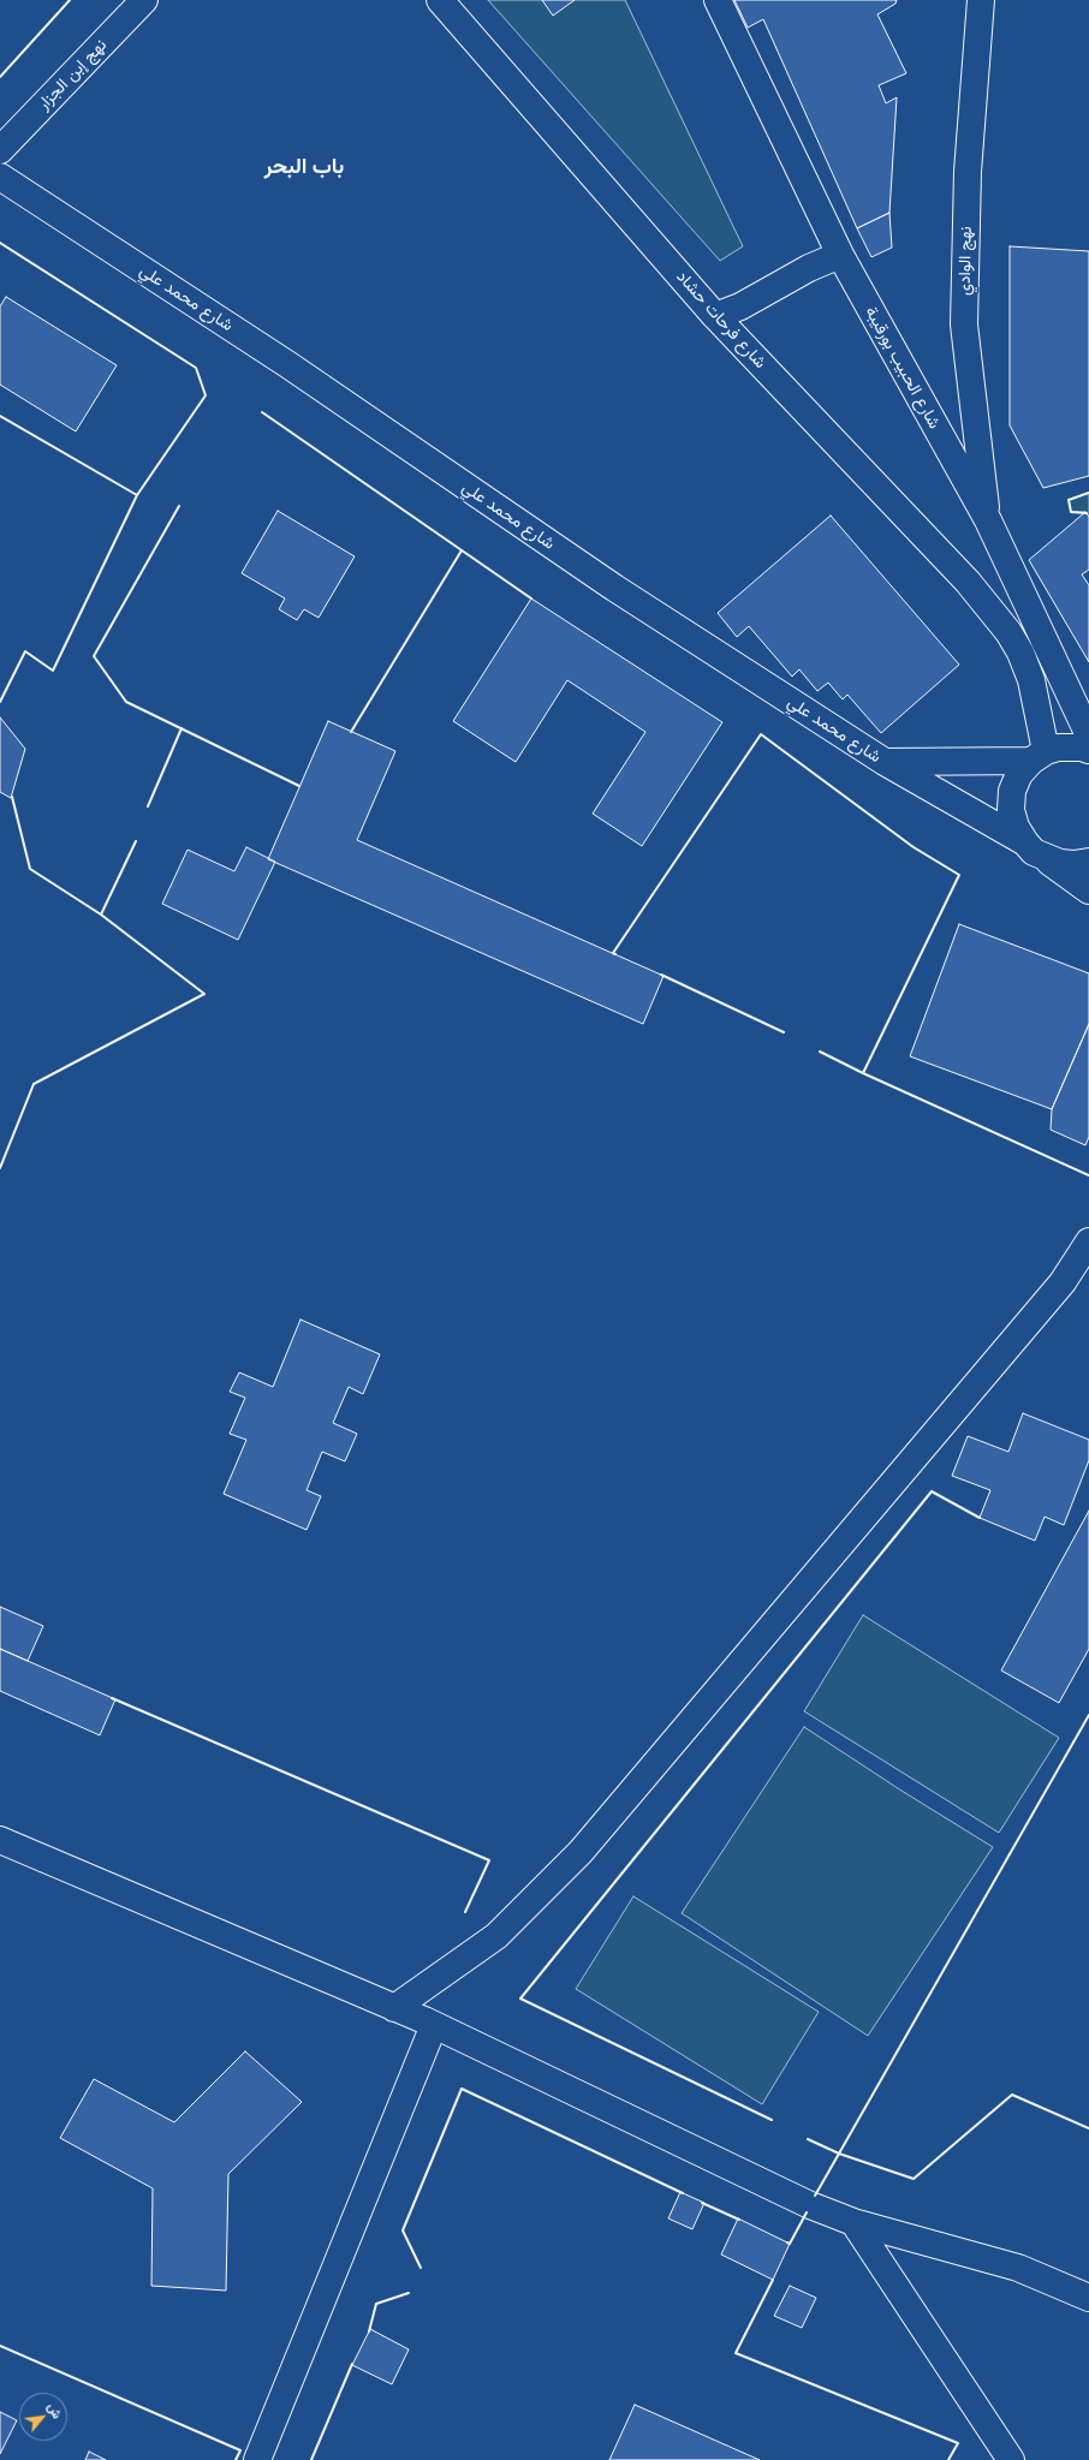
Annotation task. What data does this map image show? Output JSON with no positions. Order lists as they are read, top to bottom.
{
  "streets": {
    "street": [
      "نهج إبن الجزار",
      "نهج الوادي",
      "شارع محمد علي",
      "شارع فرحات حشاد",
      "شارع الحبيب بورقيبة"
    ]
  },
  "crossings": [
    ["نهج الوادي", "شارع الحبيب بورقيبة"]
  ],
  "districts": ["باب البحر"],
  "north": "top right"
}
